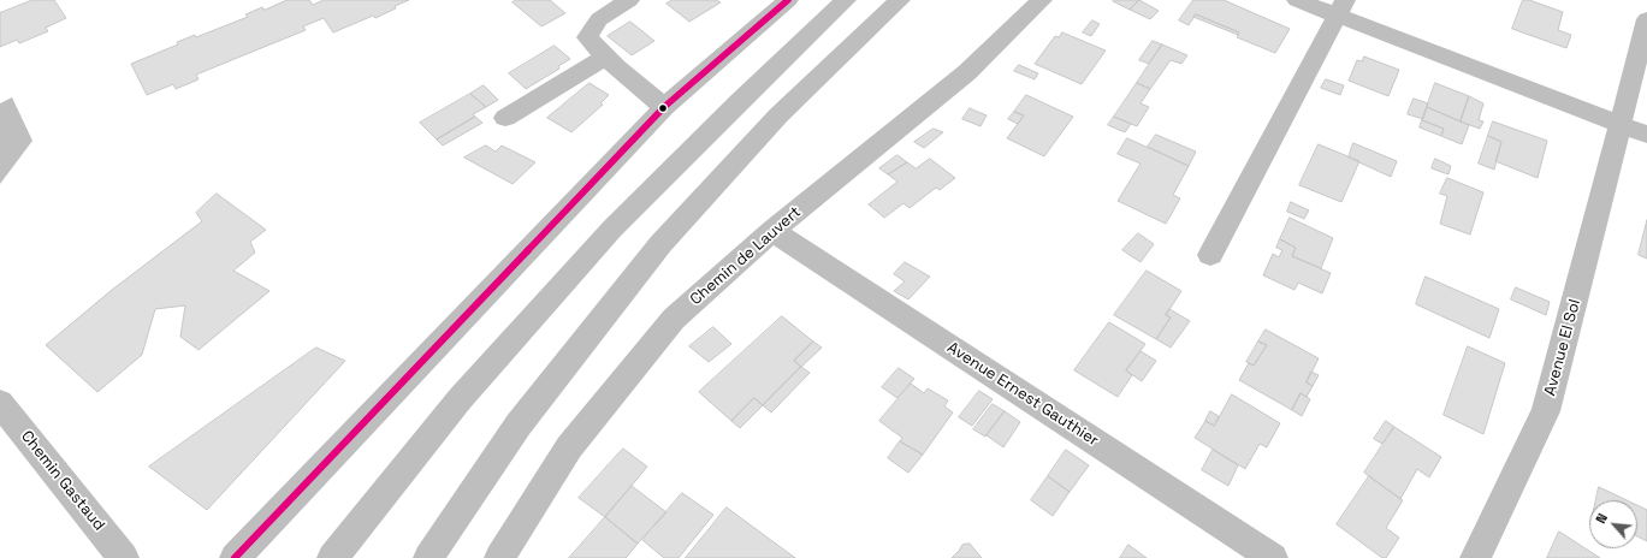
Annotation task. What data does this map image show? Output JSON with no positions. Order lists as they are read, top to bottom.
{
  "streets": {
    "main road": [
      "Chemin de Lauvert",
      "Avenue El Sol",
      "Avenue Ernest Gauthier",
      "Chemin Gastaud"
    ]
  },
  "crossings": [
    ["Chemin de Lauvert", "Avenue Ernest Gauthier"]
  ],
  "north": "top left"
}
